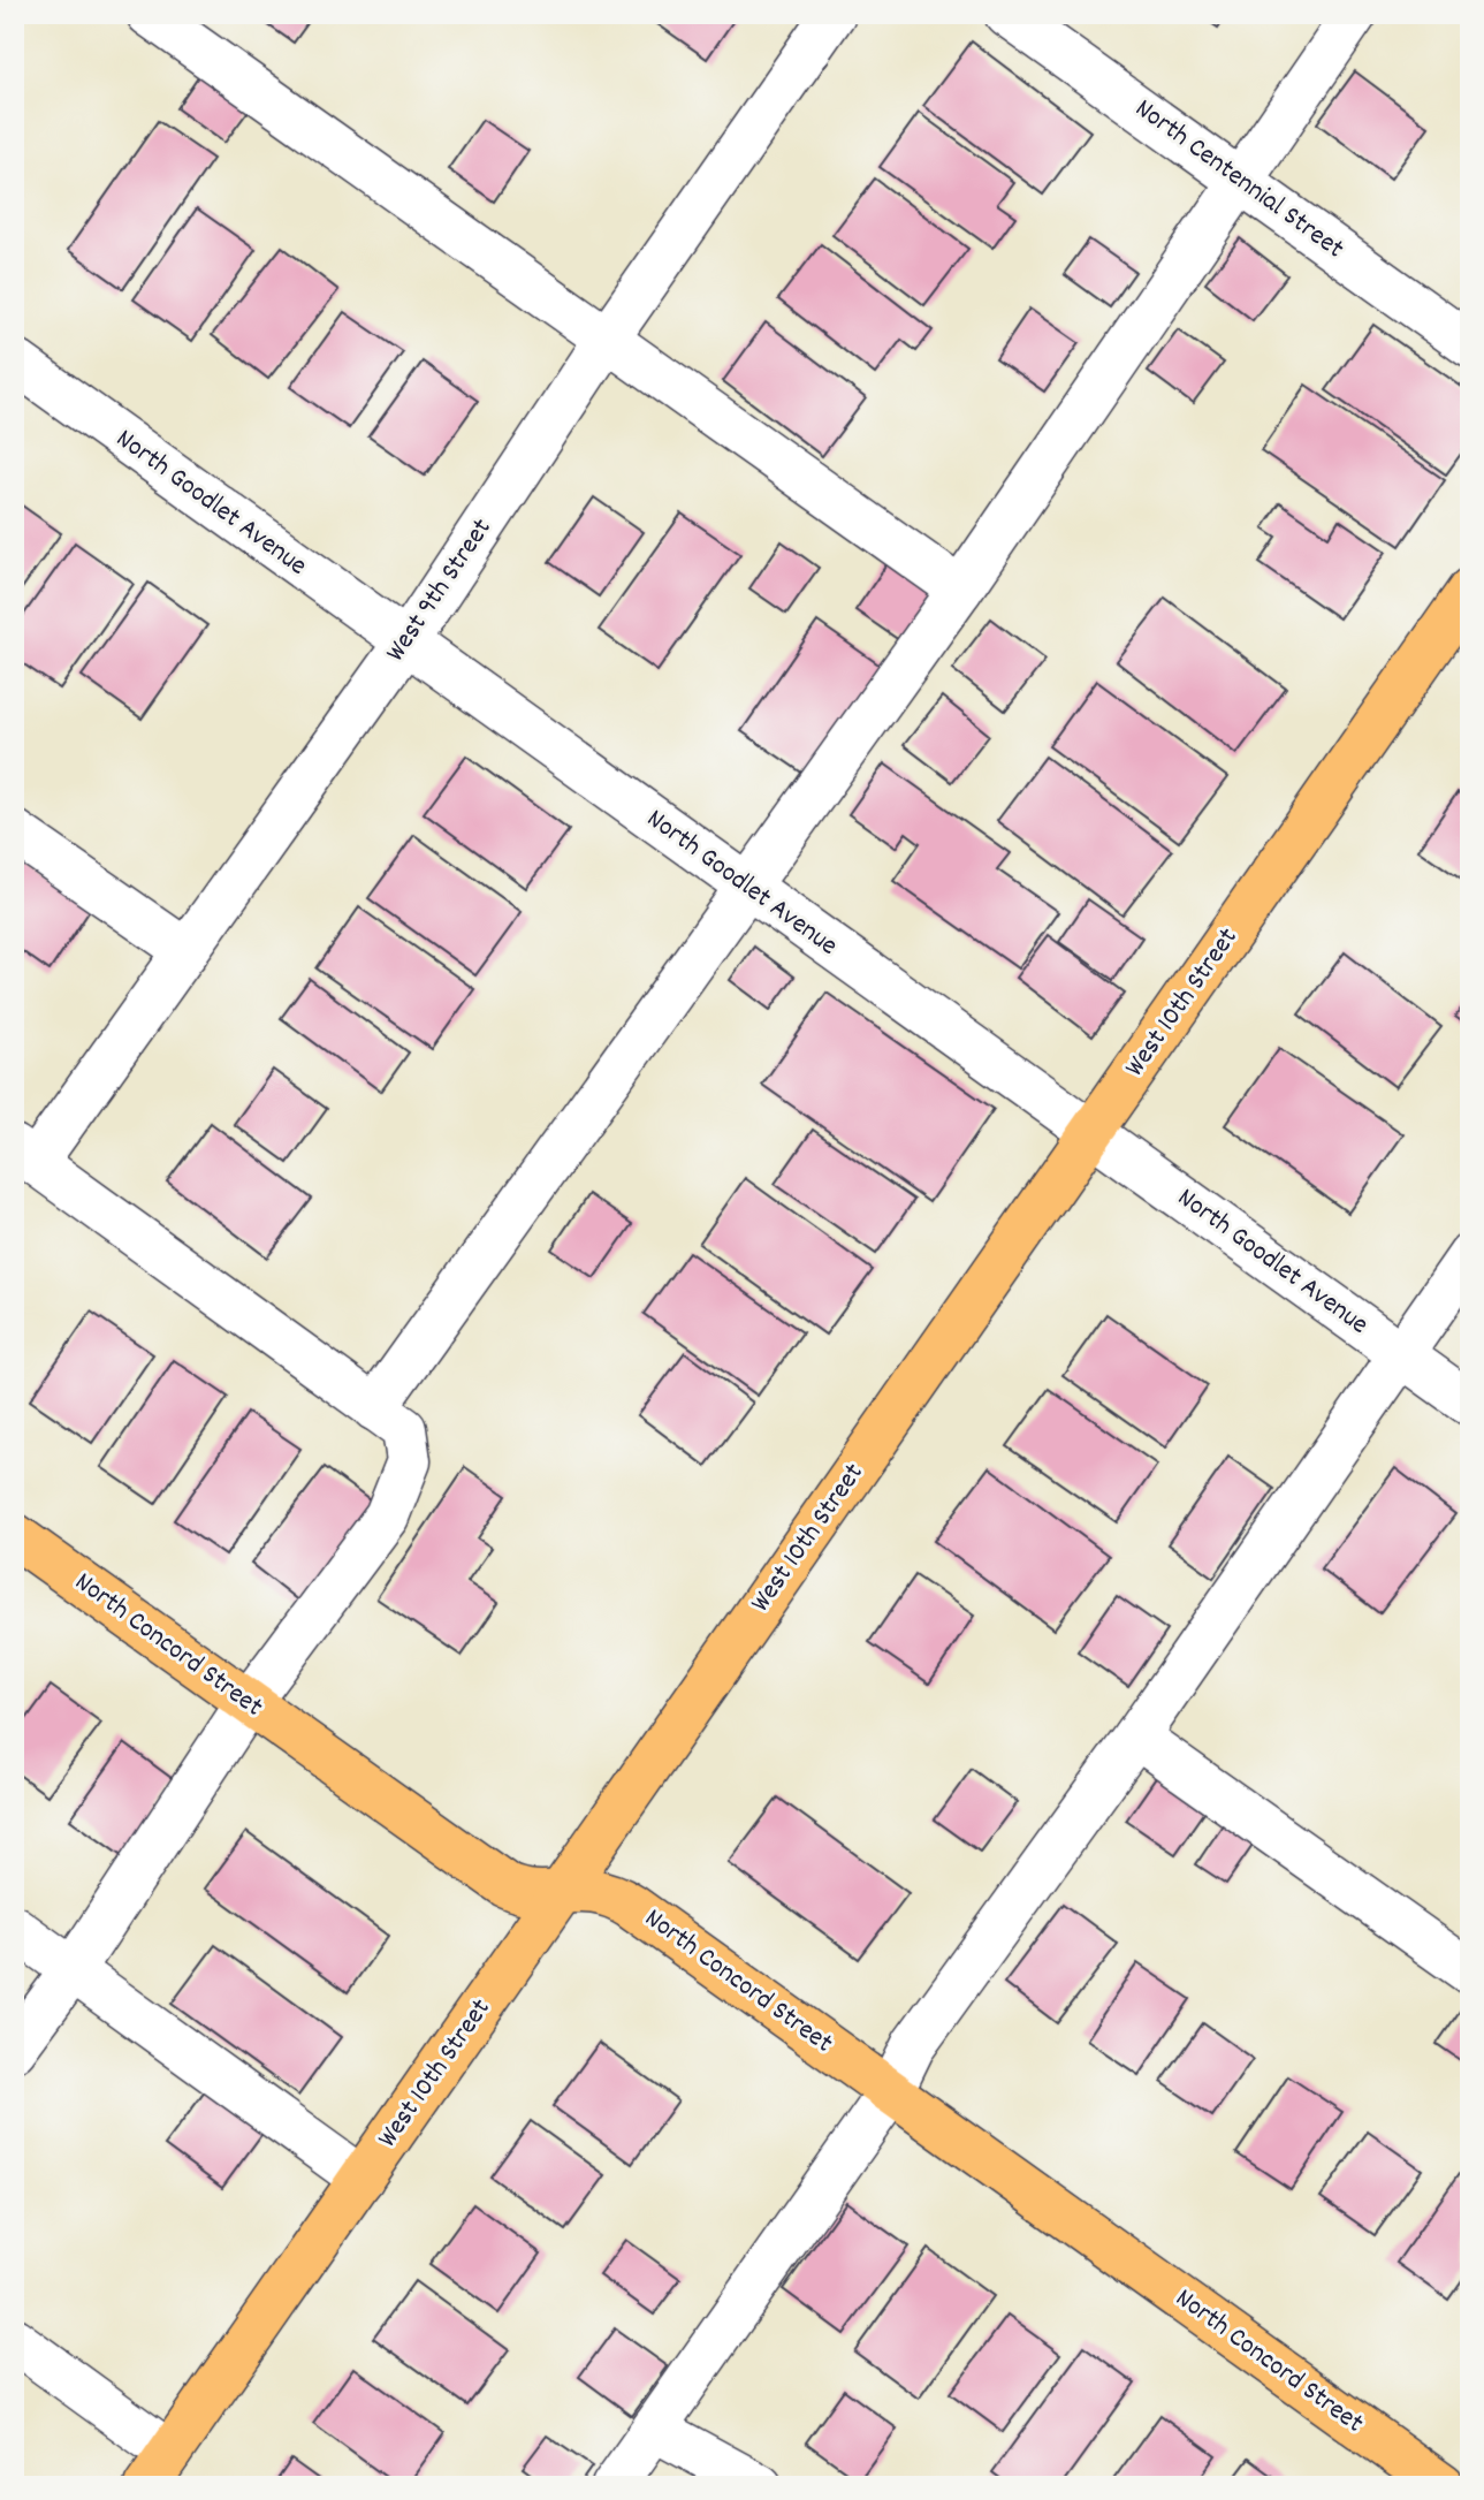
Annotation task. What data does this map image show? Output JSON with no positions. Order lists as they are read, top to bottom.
{
  "streets": {
    "main road": ["West 10th Street", "North Concord Street"],
    "street": ["North Centennial Street", "North Goodlet Avenue", "West 9th Street"]
  },
  "crossings": [
    ["North Goodlet Avenue", "West 9th Street"],
    ["North Goodlet Avenue", "West 10th Street"],
    ["West 10th Street", "North Concord Street"]
  ]
}
